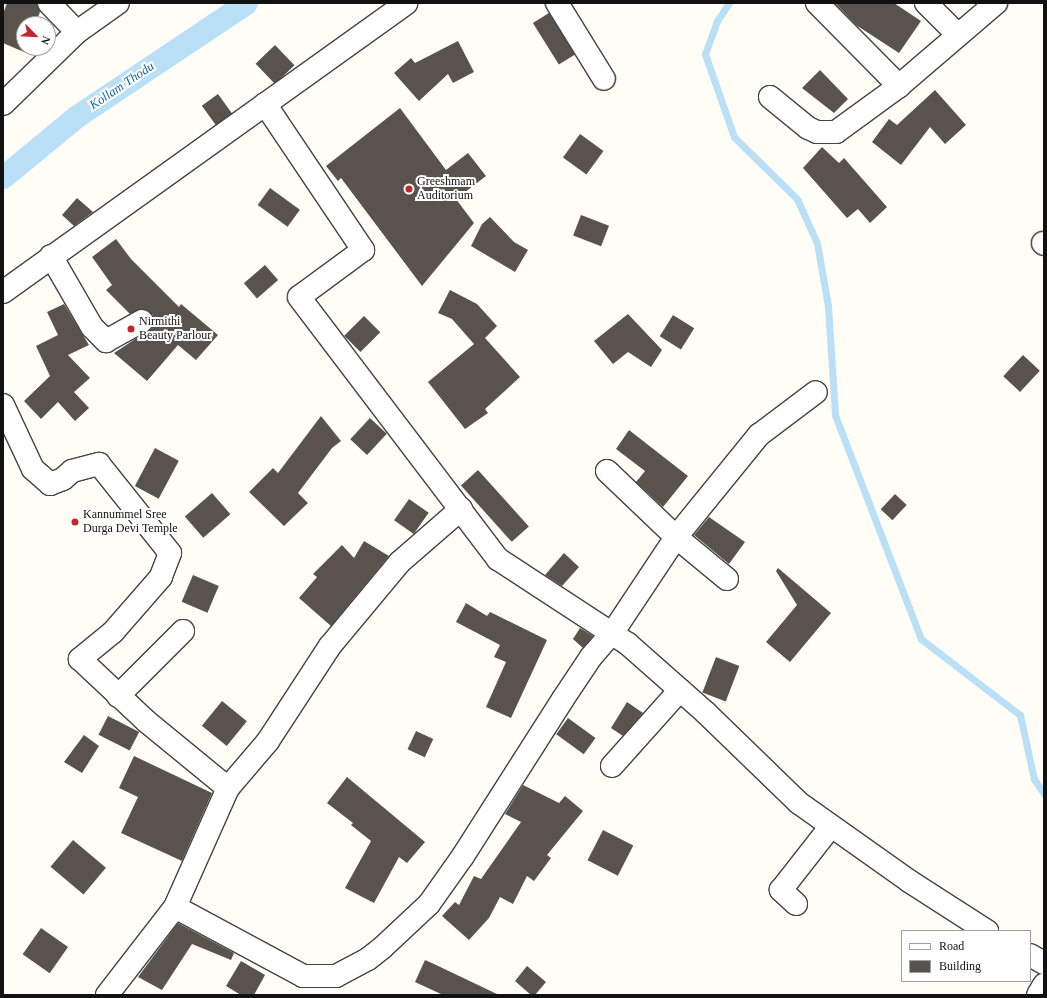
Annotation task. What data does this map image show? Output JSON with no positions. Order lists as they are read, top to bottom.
{
  "water": ["Kollam Thodu"],
  "places": ["Greeshmam Auditorium", "Nirmithi Beauty Parlour", "Kannummel Sree Durga Devi Temple"],
  "legend": ["Road", "Building"],
  "north": "bottom right"
}
